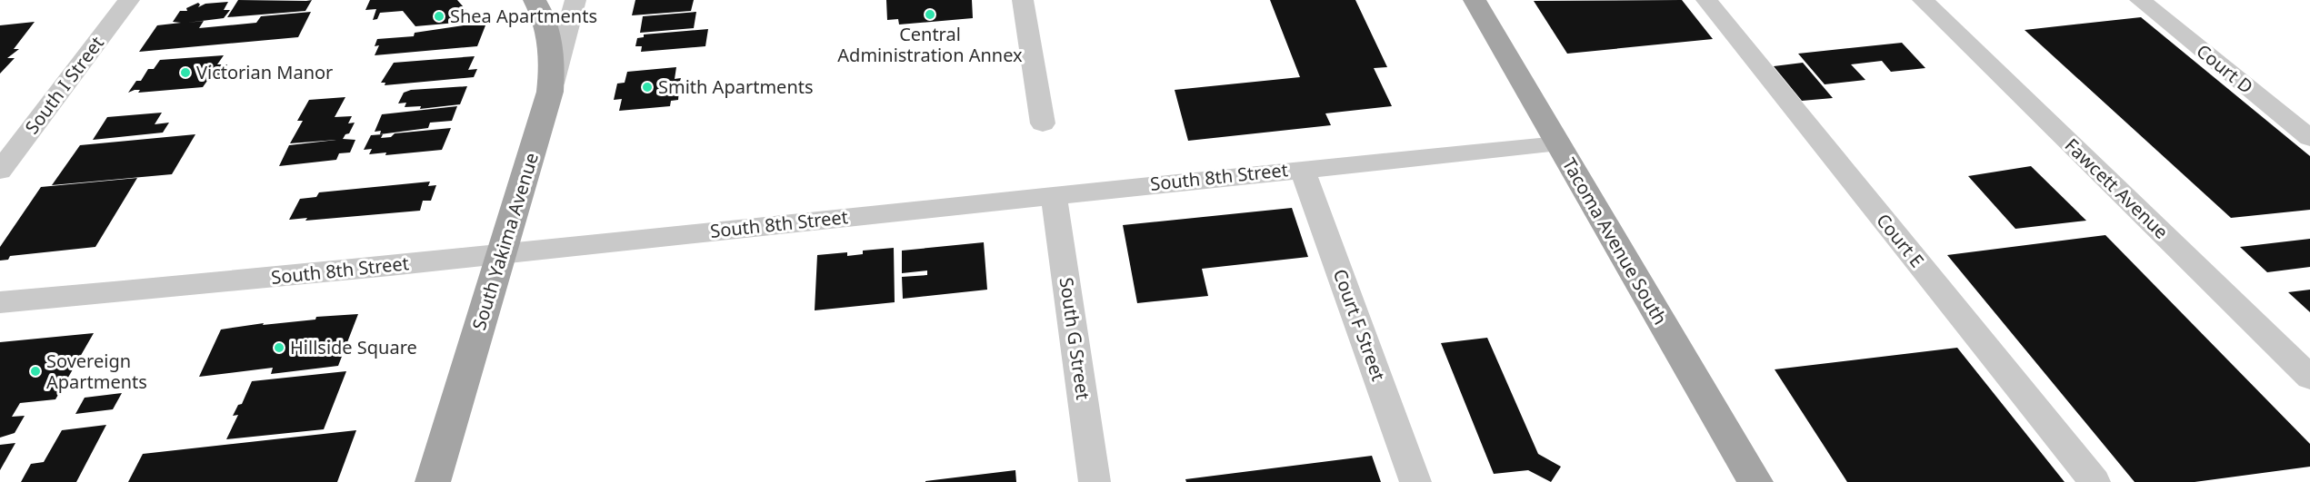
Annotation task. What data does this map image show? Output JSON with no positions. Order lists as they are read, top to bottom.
{
  "streets": {
    "main road": ["South Yakima Avenue", "Tacoma Avenue South"],
    "street": [
      "Court D",
      "South I Street",
      "South 8th Street",
      "Fawcett Avenue",
      "Court E",
      "Court F Street",
      "South G Street"
    ]
  },
  "crossings": [
    ["South 8th Street", "South Yakima Avenue"],
    ["South 8th Street", "Tacoma Avenue South"],
    ["South 8th Street", "Court F Street"],
    ["South 8th Street", "South G Street"]
  ],
  "places": [
    "Central Administration Annex",
    "Shea Apartments",
    "Victorian Manor",
    "Smith Apartments",
    "Hillside Square",
    "Sovereign Apartments"
  ]
}
